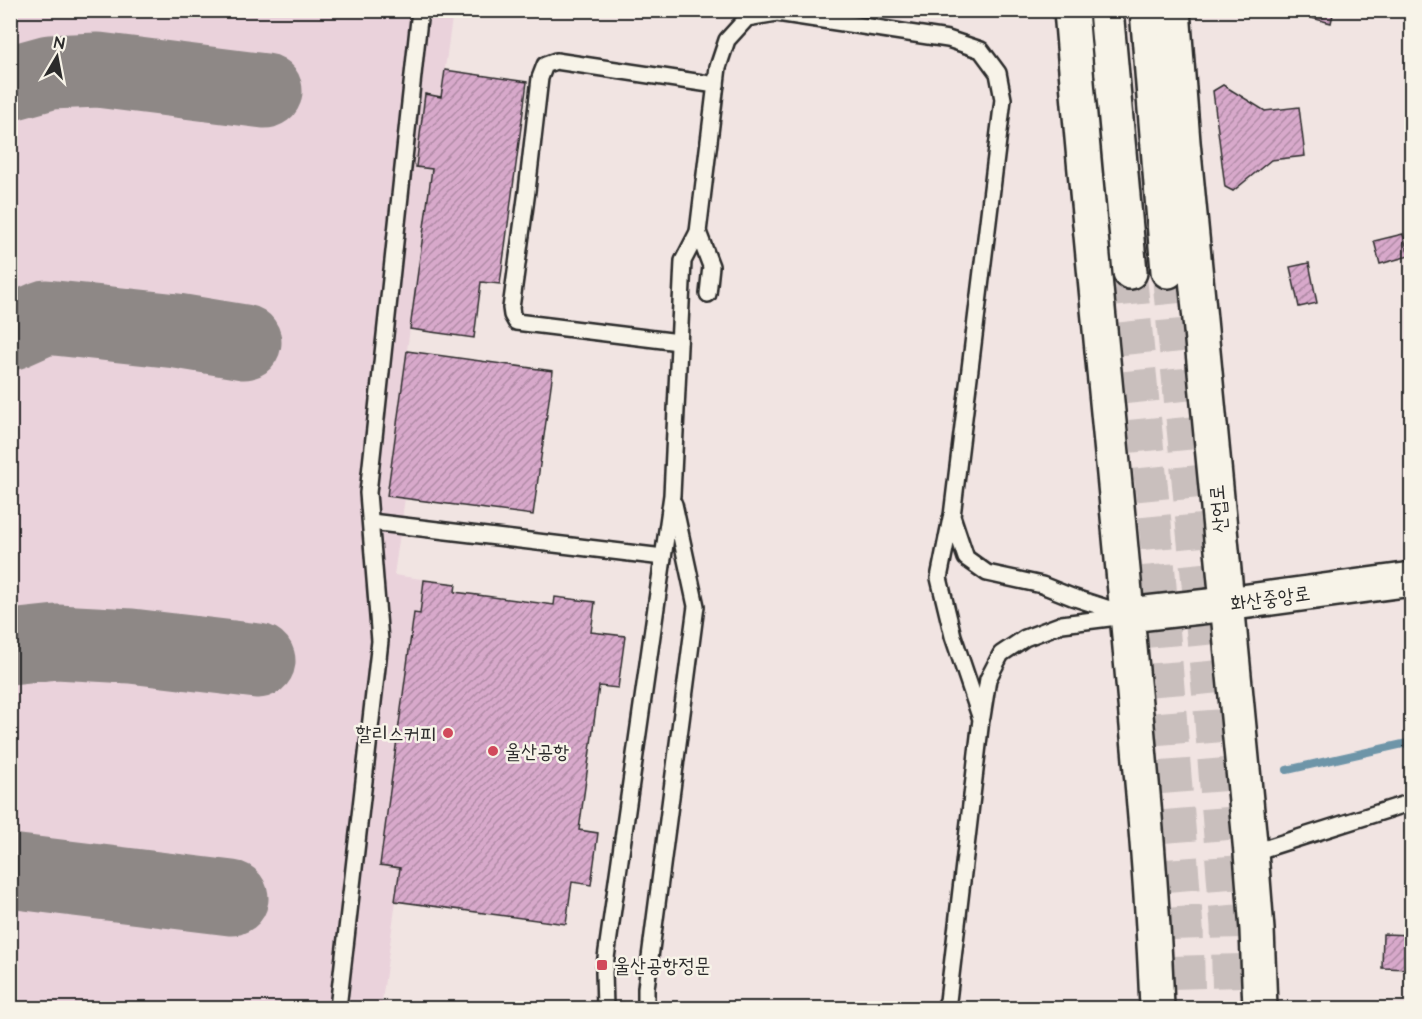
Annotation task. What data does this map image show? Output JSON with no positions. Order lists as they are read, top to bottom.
{
  "streets": {
    "main road": ["산업로", "화산중앙로"]
  },
  "crossings": [
    ["산업로", "화산중앙로"]
  ],
  "places": {
    "other": ["할리스커피", "울산공항"],
    "transit": ["울산공항정문"]
  },
  "north": "top"
}
